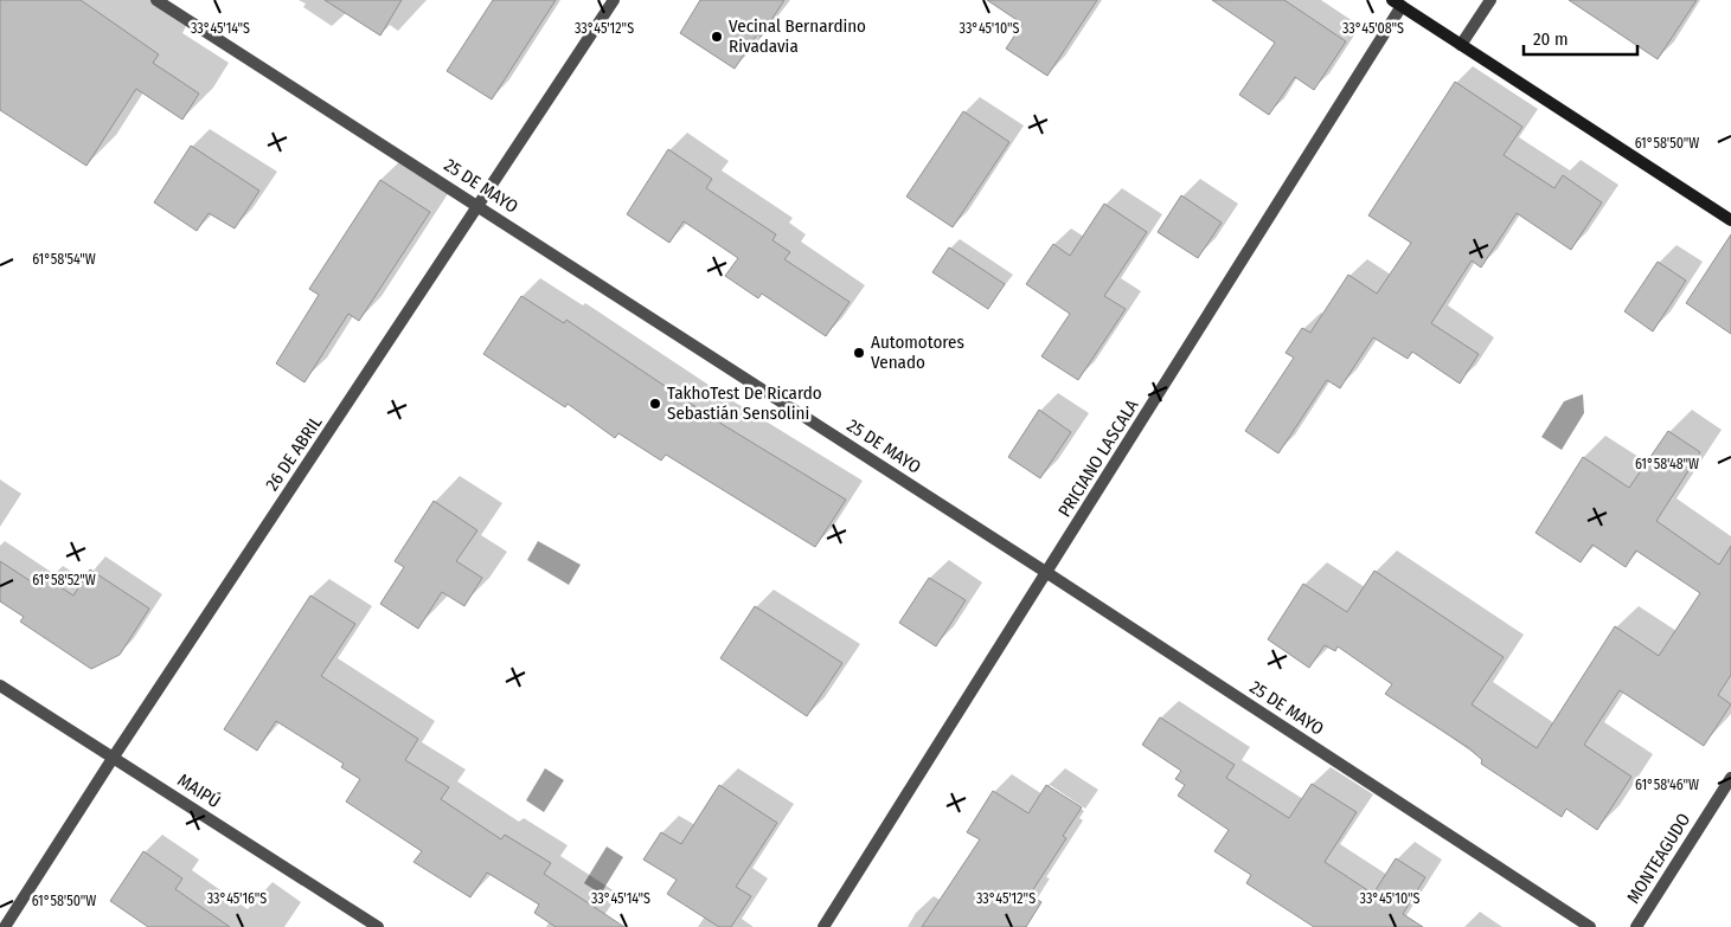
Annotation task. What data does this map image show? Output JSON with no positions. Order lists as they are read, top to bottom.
{
  "streets": {
    "street": [
      "25 DE MAYO",
      "26 DE ABRIL",
      "PRICIANO LASCALA",
      "MAIPÚ",
      "MONTEAGUDO"
    ]
  },
  "crossings": [
    ["25 DE MAYO", "26 DE ABRIL"],
    ["25 DE MAYO", "PRICIANO LASCALA"],
    ["26 DE ABRIL", "MAIPÚ"]
  ],
  "places": ["Vecinal Bernardino Rivadavia", "Automotores Venado", "TakhoTest De Ricardo Sebastián Sensolini"],
  "scale_bar": "20 m",
  "coordinates": [
    "33°45'14\"S",
    "33°45'12\"S",
    "33°45'10\"S",
    "33°45'08\"S",
    "61°58'50\"W",
    "61°58'54\"W",
    "61°58'48\"W",
    "61°58'52\"W",
    "61°58'46\"W",
    "33°45'16\"S"
  ]
}
